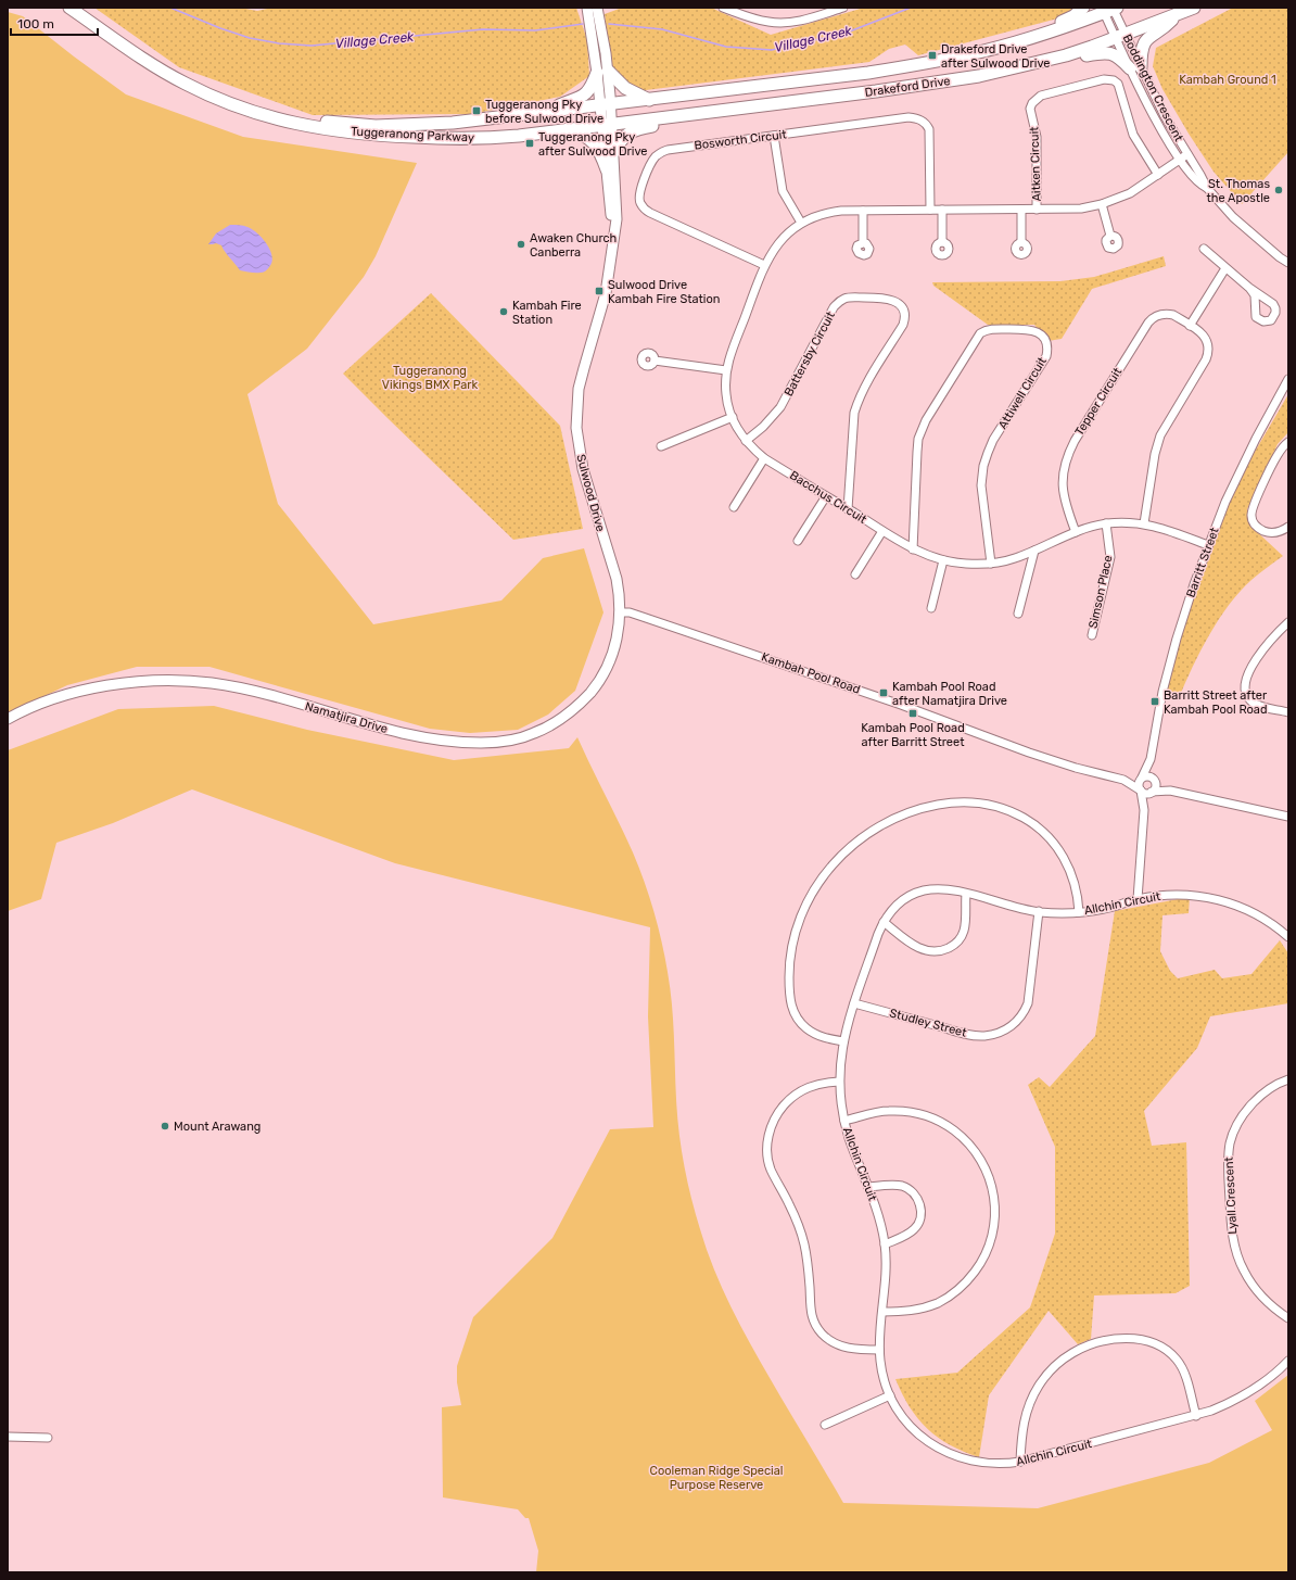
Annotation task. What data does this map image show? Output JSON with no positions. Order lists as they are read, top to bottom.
{
  "streets": {
    "highway": ["Drakeford Drive", "Tuggeranong Parkway"],
    "main road": ["Sulwood Drive", "Namatjira Drive"],
    "street": [
      "Boddington Crescent",
      "Bosworth Circuit",
      "Aitken Circuit",
      "Battersby Circuit",
      "Attiwell Circuit",
      "Tepper Circuit",
      "Bacchus Circuit",
      "Barritt Street",
      "Simson Place",
      "Kambah Pool Road",
      "Allchin Circuit",
      "Studley Street",
      "Lyall Crescent"
    ]
  },
  "crossings": [
    ["Drakeford Drive", "Boddington Crescent"],
    ["Drakeford Drive", "Tuggeranong Parkway"],
    ["Drakeford Drive", "Sulwood Drive"],
    ["Boddington Crescent", "Bacchus Circuit"],
    ["Tuggeranong Parkway", "Sulwood Drive"],
    ["Bosworth Circuit", "Bacchus Circuit"],
    ["Aitken Circuit", "Bacchus Circuit"],
    ["Battersby Circuit", "Bacchus Circuit"],
    ["Attiwell Circuit", "Bacchus Circuit"],
    ["Tepper Circuit", "Bacchus Circuit"],
    ["Sulwood Drive", "Kambah Pool Road"],
    ["Sulwood Drive", "Namatjira Drive"],
    ["Bacchus Circuit", "Barritt Street"],
    ["Bacchus Circuit", "Simson Place"],
    ["Barritt Street", "Kambah Pool Road"],
    ["Kambah Pool Road", "Namatjira Drive"],
    ["Allchin Circuit", "Studley Street"]
  ],
  "water": ["Village Creek"],
  "parks": ["Kambah Ground 1", "Tuggeranong Vikings BMX Park", "Cooleman Ridge Special Purpose Reserve"],
  "places": {
    "transit": [
      "Drakeford Drive after Sulwood Drive",
      "Tuggeranong Pky before Sulwood Drive",
      "Tuggeranong Pky after Sulwood Drive",
      "Sulwood Drive Kambah Fire Station",
      "Kambah Pool Road after Namatjira Drive",
      "Barritt Street after Kambah Pool Road",
      "Kambah Pool Road after Barritt Street"
    ],
    "other": [
      "St. Thomas the Apostle",
      "Awaken Church Canberra",
      "Kambah Fire Station",
      "Mount Arawang"
    ]
  },
  "scale_bar": "100 m"
}
